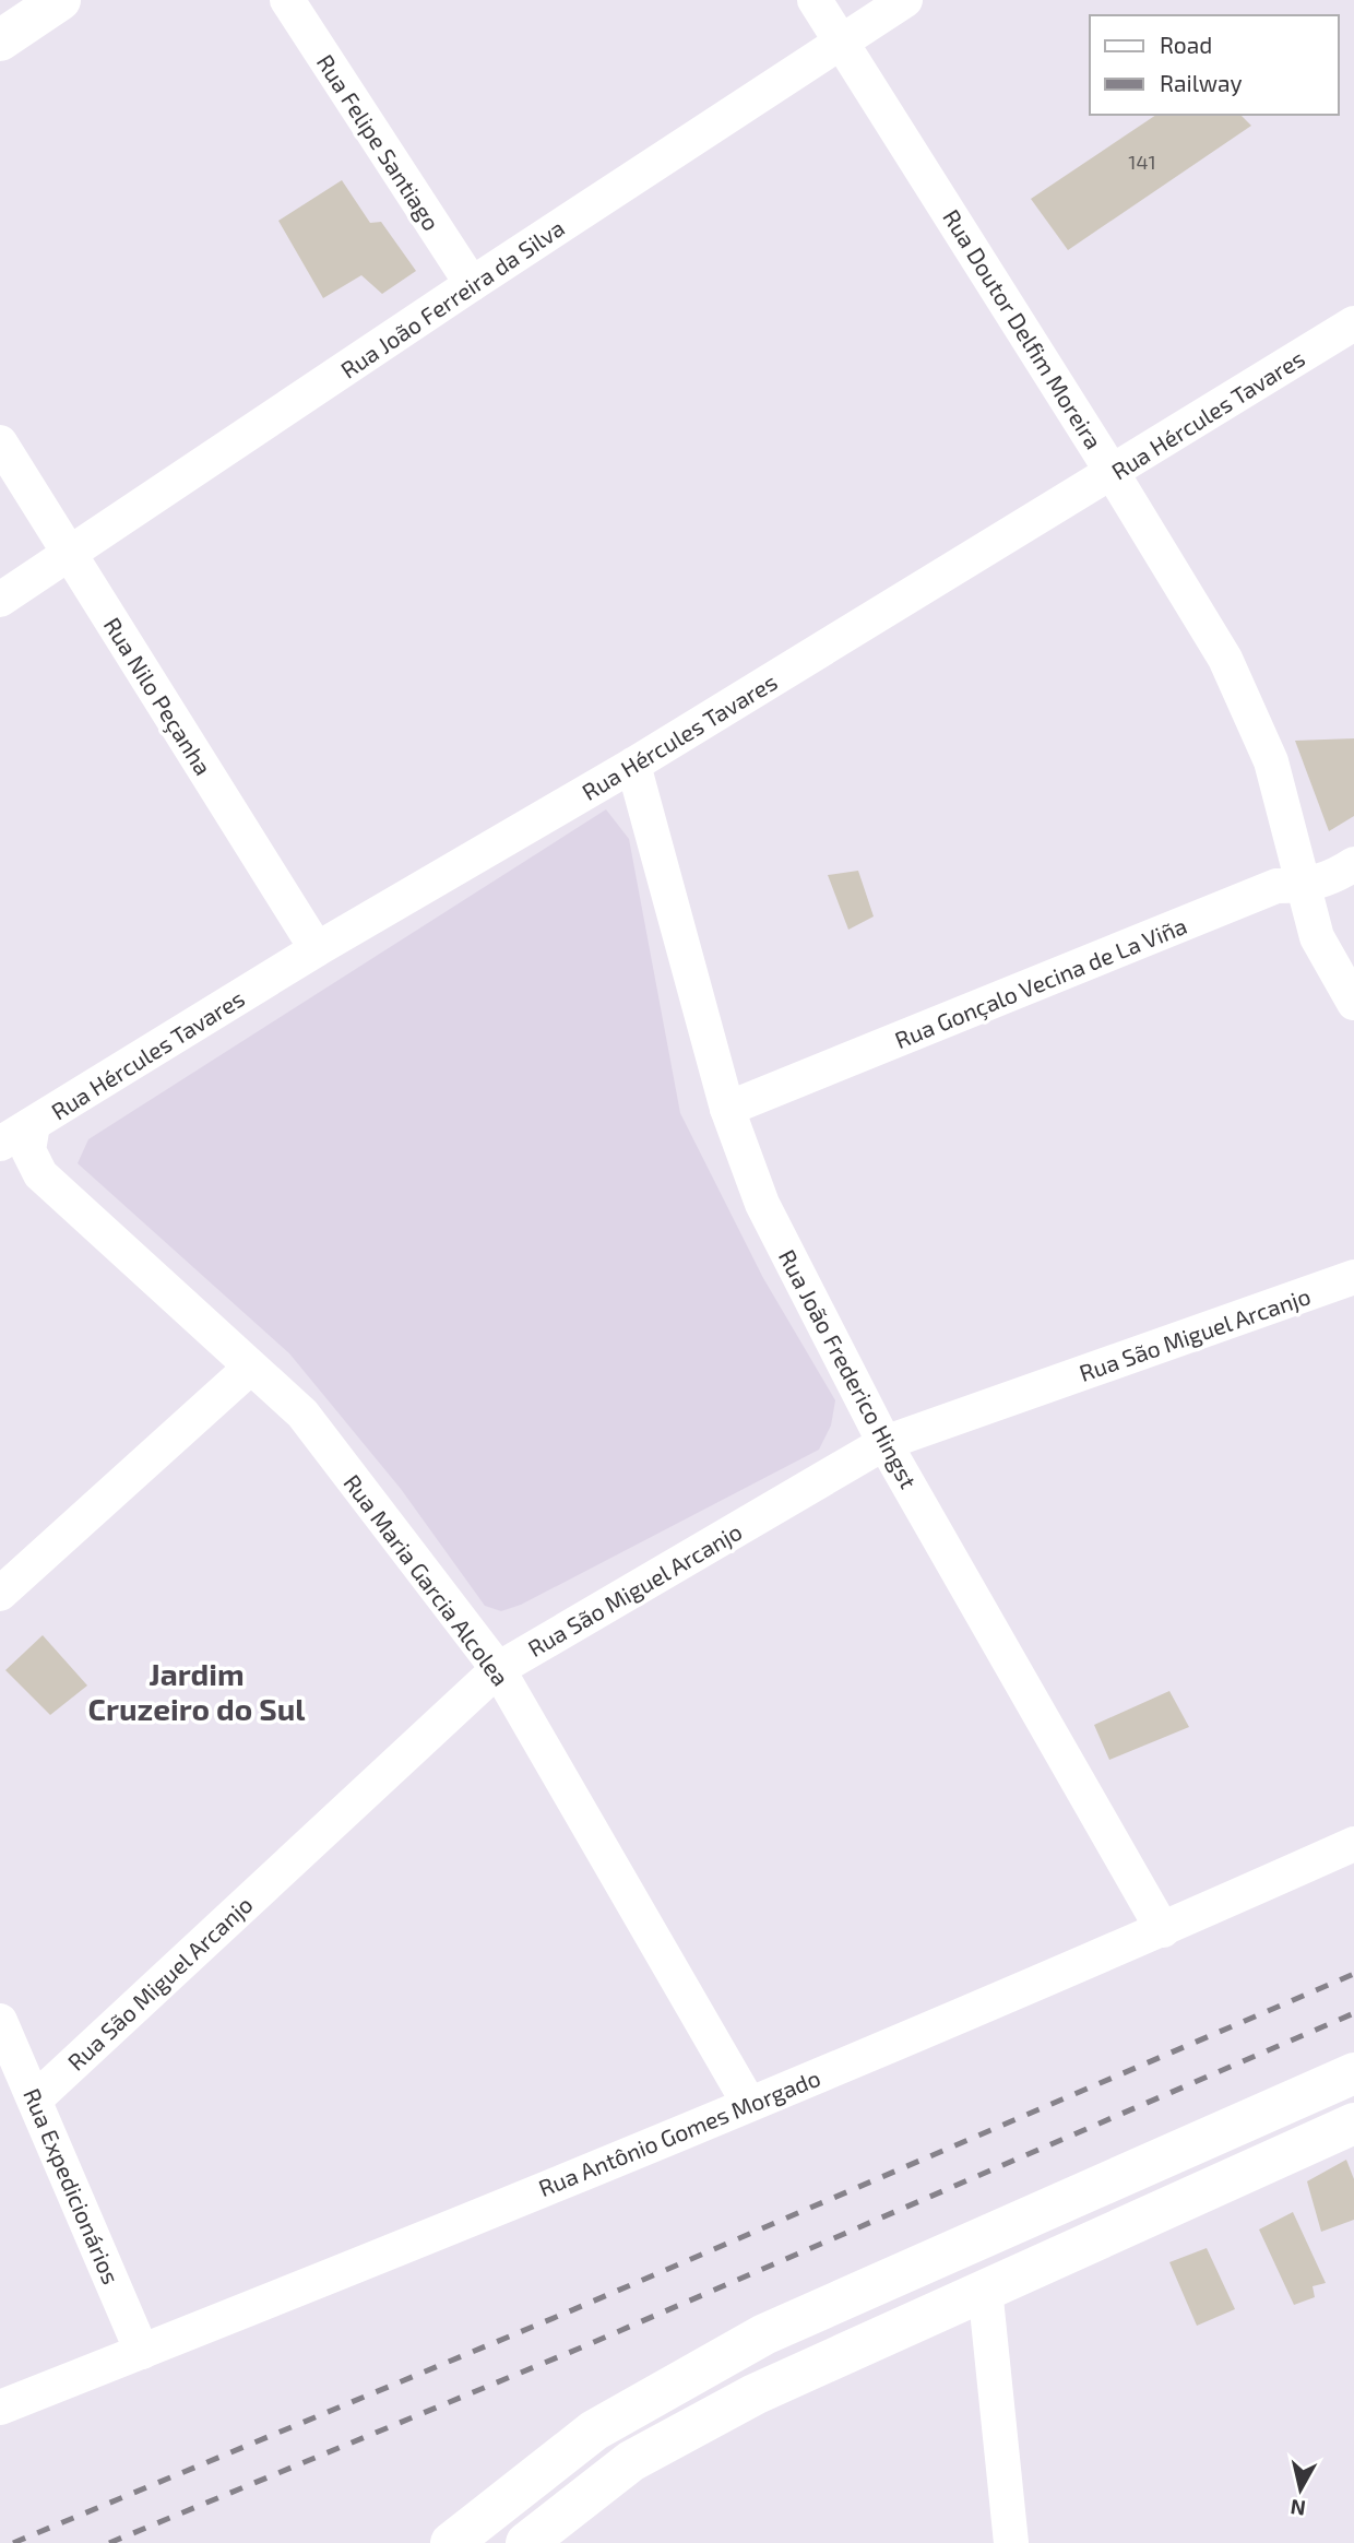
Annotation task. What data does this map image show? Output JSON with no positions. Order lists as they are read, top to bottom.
{
  "streets": {
    "street": [
      "Rua Felipe Santiago",
      "Rua João Ferreira da Silva",
      "Rua Doutor Delfim Moreira",
      "Rua Hércules Tavares",
      "Rua Nilo Peçanha",
      "Rua Gonçalo Vecina de La Viña",
      "Rua São Miguel Arcanjo",
      "Rua João Frederico Hingst",
      "Rua Maria Garcia Alcolea",
      "Rua Antônio Gomes Morgado",
      "Rua Expedicionários"
    ]
  },
  "crossings": [
    ["Rua Felipe Santiago", "Rua João Ferreira da Silva"],
    ["Rua João Ferreira da Silva", "Rua Doutor Delfim Moreira"],
    ["Rua João Ferreira da Silva", "Rua Nilo Peçanha"],
    ["Rua Doutor Delfim Moreira", "Rua Hércules Tavares"],
    ["Rua Doutor Delfim Moreira", "Rua Gonçalo Vecina de La Viña"],
    ["Rua Hércules Tavares", "Rua Nilo Peçanha"],
    ["Rua Hércules Tavares", "Rua João Frederico Hingst"],
    ["Rua Hércules Tavares", "Rua Maria Garcia Alcolea"],
    ["Rua Gonçalo Vecina de La Viña", "Rua João Frederico Hingst"],
    ["Rua São Miguel Arcanjo", "Rua João Frederico Hingst"],
    ["Rua São Miguel Arcanjo", "Rua Maria Garcia Alcolea"],
    ["Rua São Miguel Arcanjo", "Rua Expedicionários"],
    ["Rua João Frederico Hingst", "Rua Antônio Gomes Morgado"],
    ["Rua Maria Garcia Alcolea", "Rua Antônio Gomes Morgado"],
    ["Rua Antônio Gomes Morgado", "Rua Expedicionários"]
  ],
  "districts": ["Jardim Cruzeiro do Sul"],
  "house_numbers": ["141"],
  "legend": ["Road", "Railway"],
  "north": "bottom"
}
